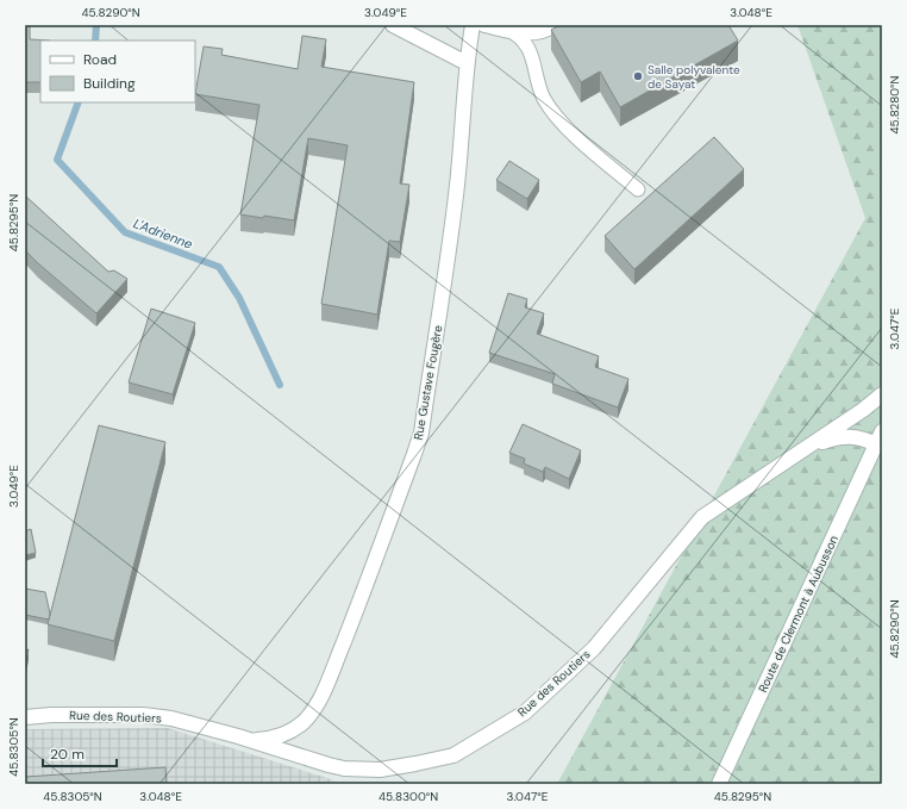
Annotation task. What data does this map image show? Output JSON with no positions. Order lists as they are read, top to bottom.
{
  "streets": {
    "street": ["Rue Gustave Fougère", "Route de Clermont à Aubusson", "Rue des Routiers"]
  },
  "crossings": [
    ["Rue Gustave Fougère", "Rue des Routiers"],
    ["Route de Clermont à Aubusson", "Rue des Routiers"]
  ],
  "water": ["L'Adrienne"],
  "places": ["Salle polyvalente de Sayat"],
  "legend": ["Road", "Building"],
  "scale_bar": "20 m",
  "coordinates": [
    "45.8290°N",
    "3.049°E",
    "3.048°E",
    "45.8280°N",
    "45.8295°N",
    "3.047°E",
    "45.8305°N",
    "45.8300°N"
  ]
}
